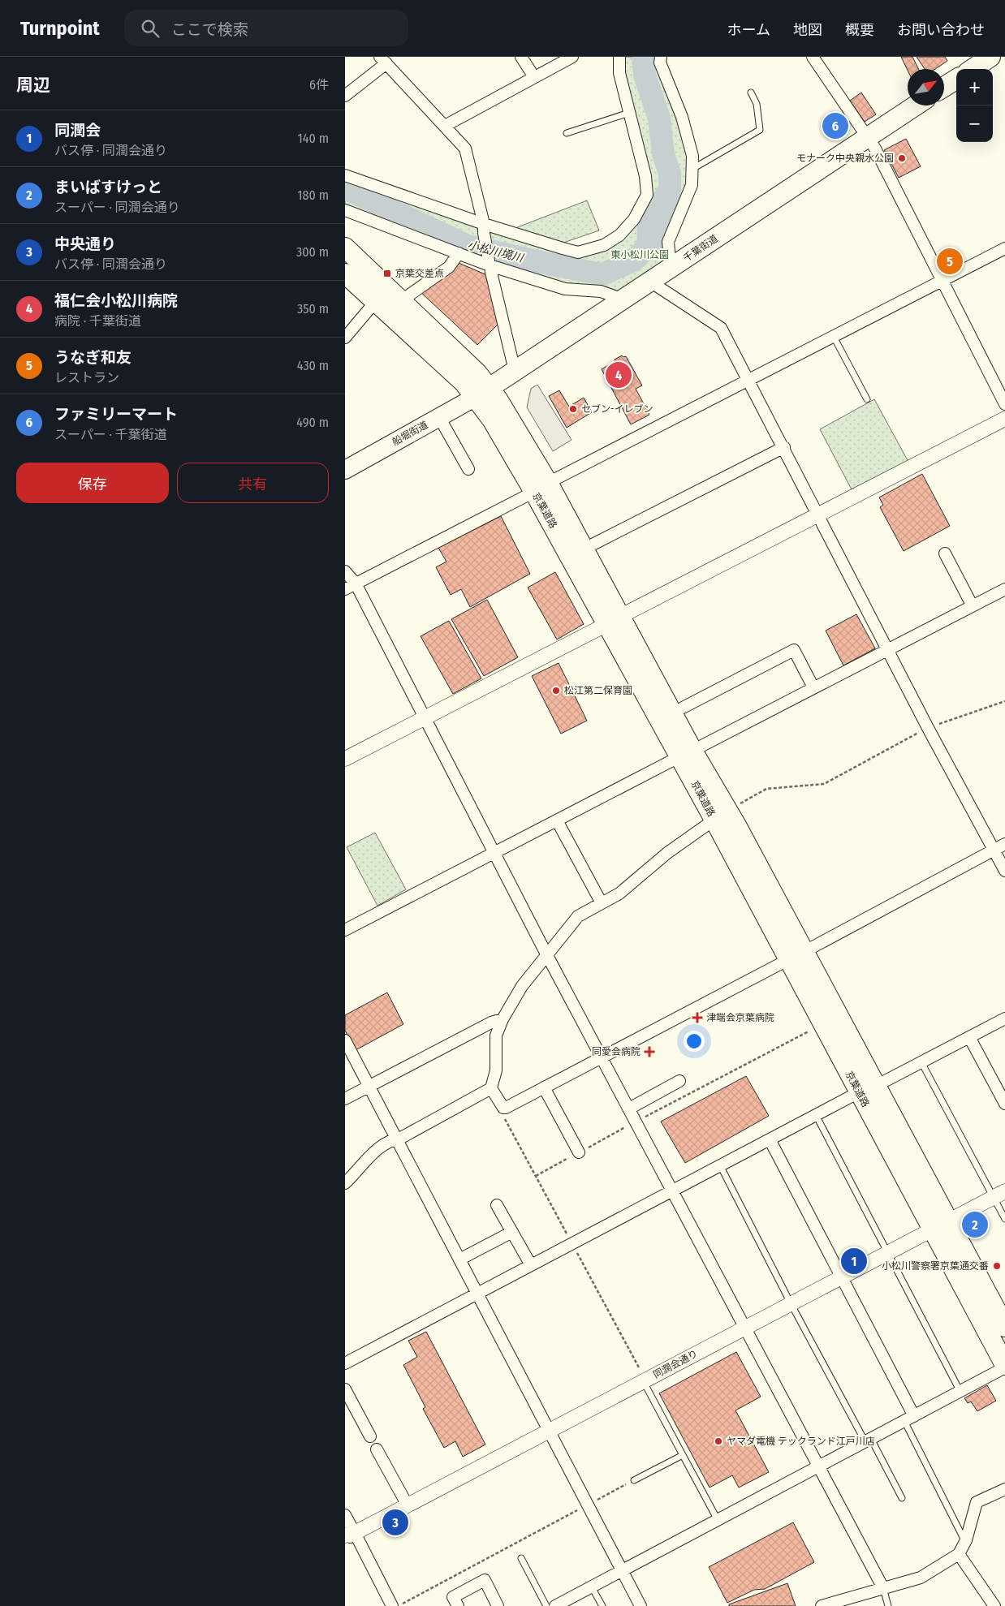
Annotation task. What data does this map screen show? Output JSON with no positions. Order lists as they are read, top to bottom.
{
  "streets": {
    "highway": ["千葉街道", "京葉道路"],
    "main road": ["船堀街道"],
    "street": ["同潤会通り"]
  },
  "crossings": [
    ["千葉街道", "船堀街道"],
    ["千葉街道", "京葉道路"],
    ["船堀街道", "京葉道路"],
    ["京葉道路", "同潤会通り"]
  ],
  "water": ["小松川境川"],
  "parks": ["東小松川公園"],
  "places": {
    "other": [
      "モナーク中央親水公園",
      "セブン-イレブン",
      "松江第二保育園",
      "小松川警察署京葉通交番",
      "ヤマダ電機 テックランド江戸川店"
    ],
    "transit": ["京葉交差点"],
    "health": ["津端会京葉病院", "同愛会病院"]
  },
  "north": "top right",
  "page": {
    "header": "Turnpoint",
    "search": "ここで検索",
    "nav": [
      "ホーム",
      "地図",
      "概要",
      "お問い合わせ"
    ],
    "heading": ["周辺", "6件"],
    "map_buttons": ["+", "−"],
    "list": [
      {
        "mark": "1",
        "name": "同潤会",
        "note": "バス停 · 同潤会通り",
        "value": "140 m"
      },
      {
        "mark": "2",
        "name": "まいばすけっと",
        "note": "スーパー · 同潤会通り",
        "value": "180 m"
      },
      {
        "mark": "3",
        "name": "中央通り",
        "note": "バス停 · 同潤会通り",
        "value": "300 m"
      },
      {
        "mark": "4",
        "name": "福仁会小松川病院",
        "note": "病院 · 千葉街道",
        "value": "350 m"
      },
      {
        "mark": "5",
        "name": "うなぎ和友",
        "note": "レストラン",
        "value": "430 m"
      },
      {
        "mark": "6",
        "name": "ファミリーマート",
        "note": "スーパー · 千葉街道",
        "value": "490 m"
      }
    ],
    "pins": [
      "6",
      "5",
      "4",
      "2",
      "1",
      "3"
    ],
    "buttons": ["保存", "共有"]
  }
}
